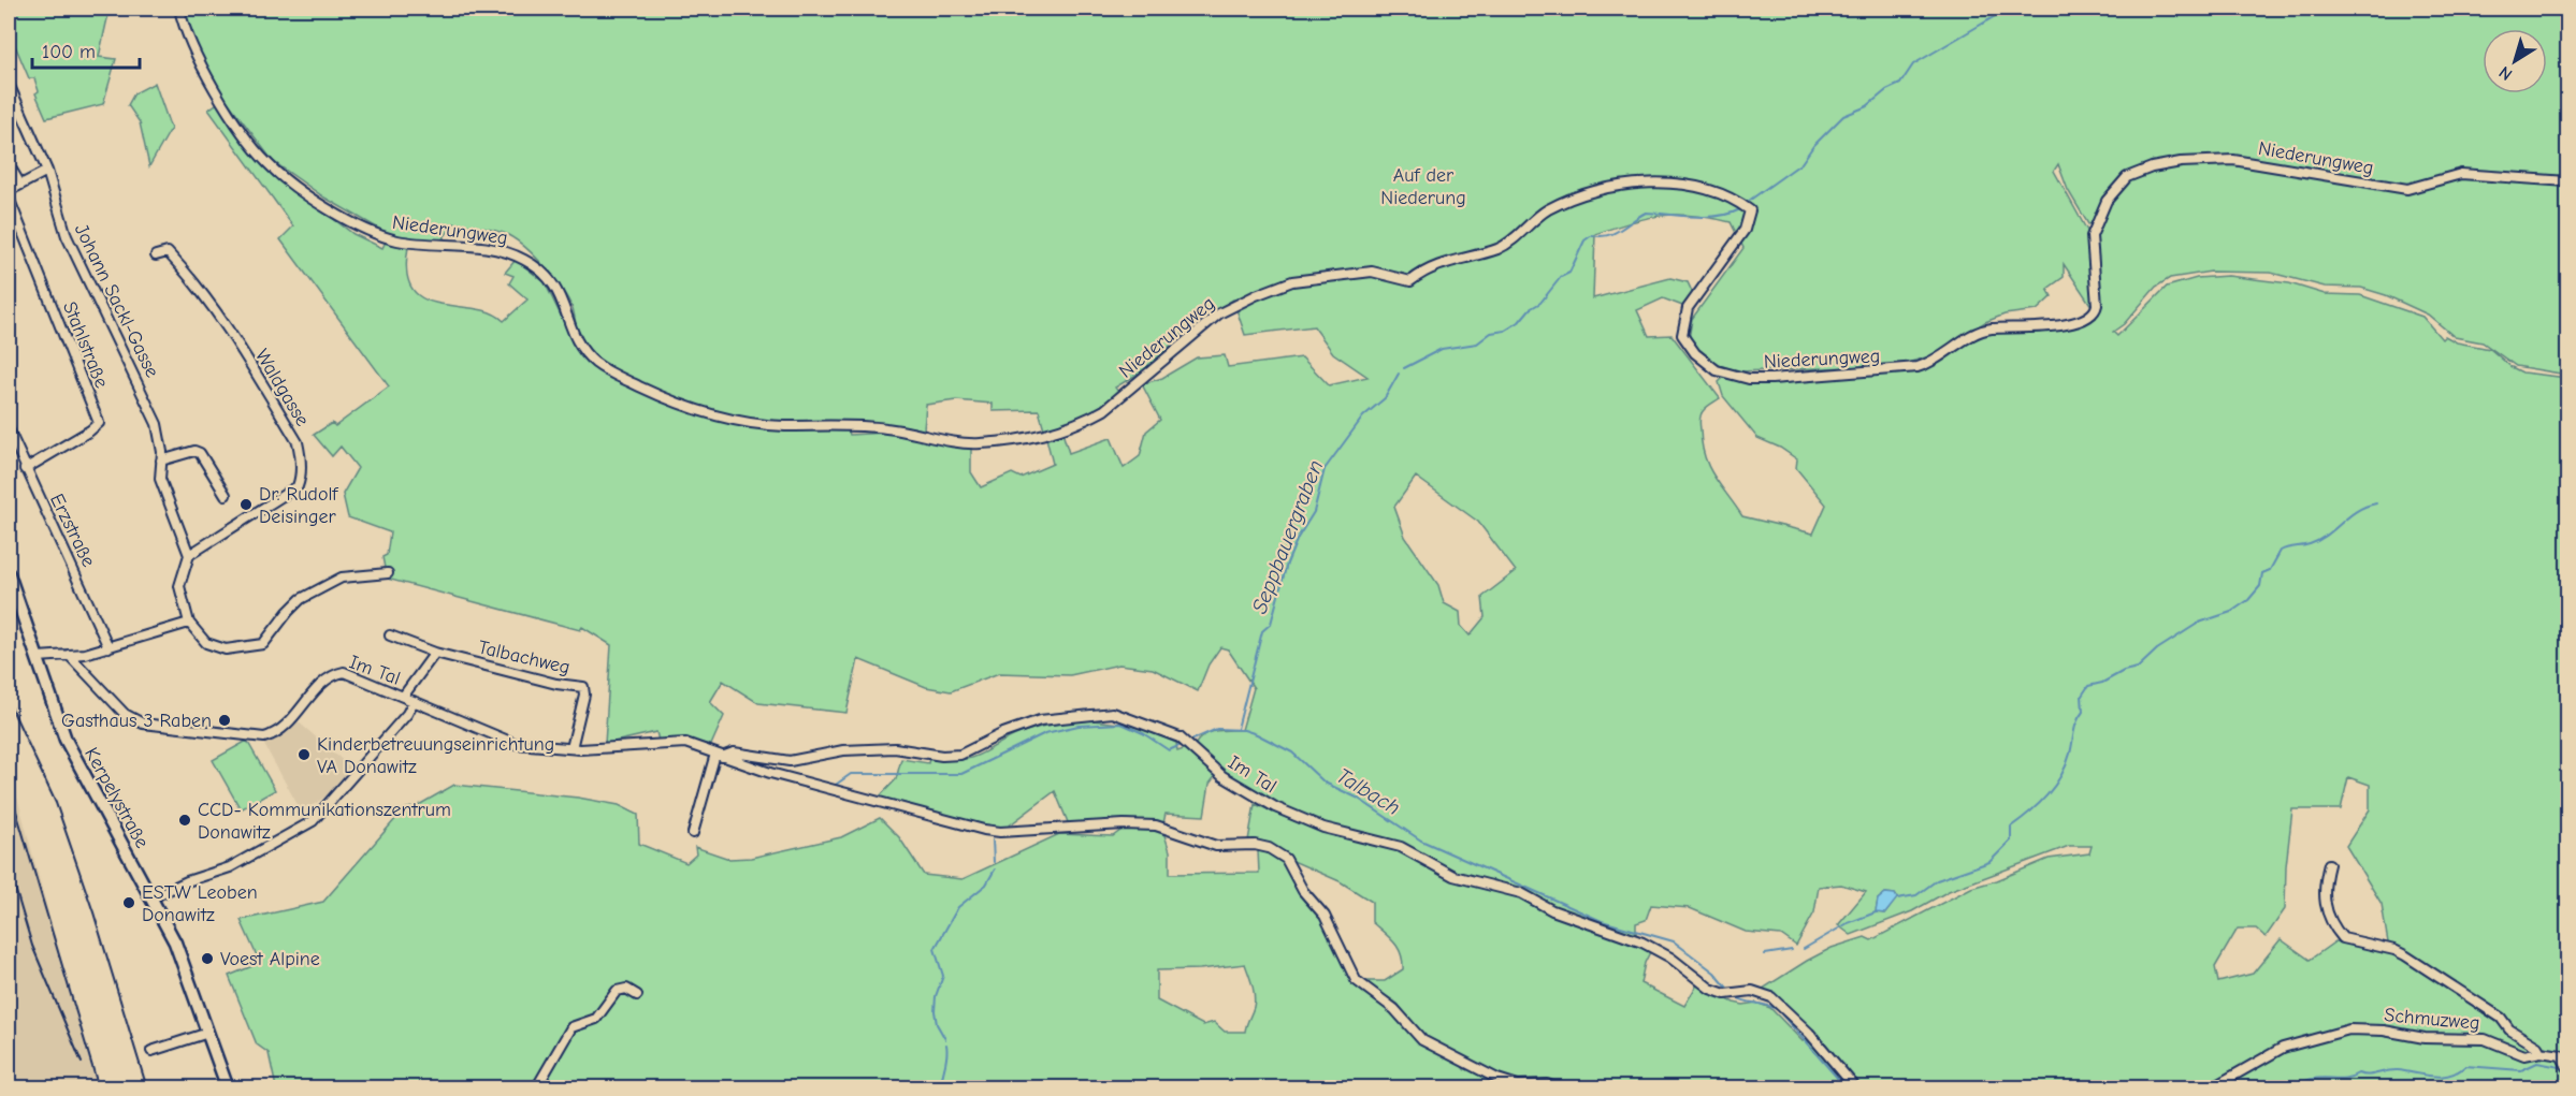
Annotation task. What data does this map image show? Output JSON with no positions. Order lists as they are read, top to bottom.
{
  "streets": {
    "main road": ["Kerpelystraße"],
    "street": [
      "Niederungweg",
      "Johann Sackl-Gasse",
      "Stahlstraße",
      "Waldgasse",
      "Erzstraße",
      "Talbachweg",
      "Im Tal",
      "Schmuzweg"
    ]
  },
  "crossings": [
    ["Johann Sackl-Gasse", "Waldgasse"],
    ["Stahlstraße", "Erzstraße"],
    ["Talbachweg", "Im Tal"]
  ],
  "water": ["Seppbauergraben", "Talbach"],
  "parks": ["Auf der Niederung"],
  "places": [
    "Dr. Rudolf Deisinger",
    "Gasthaus 3 Raben",
    "Kinderbetreuungseinrichtung VA Donawitz",
    "CCD- Kommunikationszentrum Donawitz",
    "ESTW Leoben Donawitz",
    "Voest Alpine"
  ],
  "scale_bar": "100 m",
  "north": "bottom left"
}
